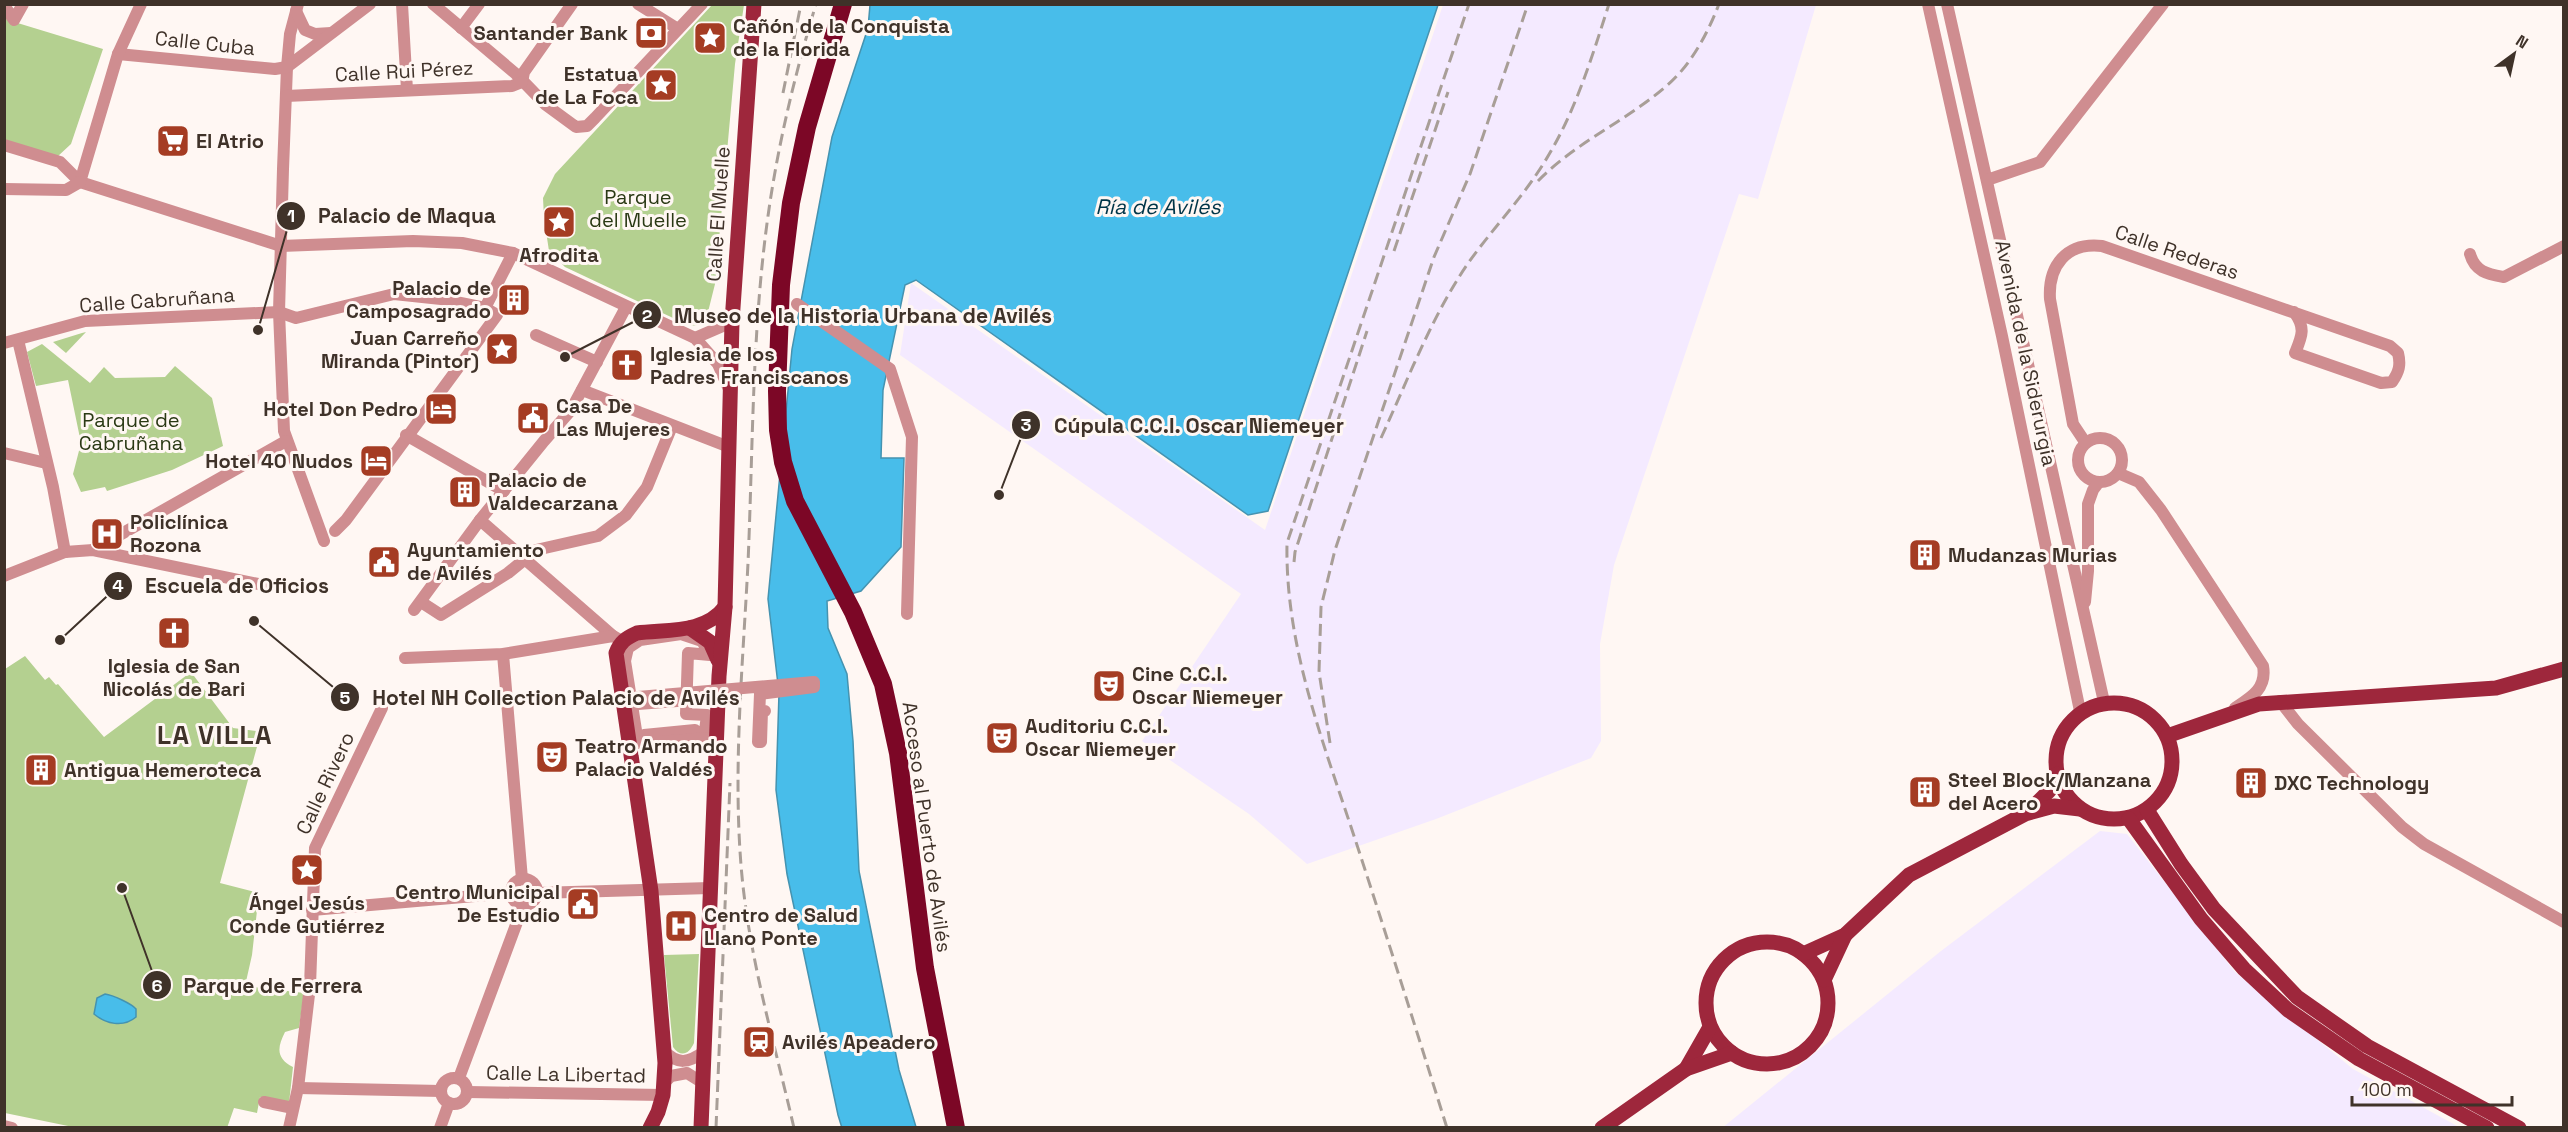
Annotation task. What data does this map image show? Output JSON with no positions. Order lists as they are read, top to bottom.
{
  "streets": {
    "highway": ["Acceso al Puerto de Avilés"],
    "main road": ["Calle El Muelle"],
    "street": [
      "Calle Cuba",
      "Calle Rui Pérez",
      "Calle Rederas",
      "Calle Cabruñana",
      "Avenida de la Siderurgia",
      "Calle Rivero",
      "Calle La Libertad"
    ]
  },
  "districts": ["LA VILLA"],
  "water": ["Ría de Avilés"],
  "parks": ["Parque del Muelle", "Parque de Cabruñana"],
  "places": {
    "bank": ["Santander Bank"],
    "place": [
      "Cañón de la Conquista de la Florida",
      "Estatua de La Foca",
      "Afrodita",
      "Juan Carreño Miranda (Pintor)",
      "Ángel Jesús Conde Gutiérrez"
    ],
    "supermarket": ["El Atrio"],
    "building": [
      "Palacio de Camposagrado",
      "Palacio de Valdecarzana",
      "Mudanzas Murias",
      "Antigua Hemeroteca",
      "DXC Technology",
      "Steel Block/Manzana del Acero"
    ],
    "other": [
      "Palacio de Maqua",
      "Museo de la Historia Urbana de Avilés",
      "Cúpula C.C.I. Oscar Niemeyer",
      "Hotel NH Collection Palacio de Avilés",
      "Escuela de Oficios",
      "Parque de Ferrera"
    ],
    "church": ["Iglesia de los Padres Franciscanos", "Iglesia de San Nicolás de Bari"],
    "hotel": ["Hotel Don Pedro", "Hotel 40 Nudos"],
    "public building": ["Casa De Las Mujeres", "Ayuntamiento de Avilés", "Centro Municipal De Estudio"],
    "hospital": ["Policlínica Rozona", "Centro de Salud Llano Ponte"],
    "theatre": ["Cine C.C.I. Oscar Niemeyer", "Auditoriu C.C.I. Oscar Niemeyer", "Teatro Armando Palacio Valdés"],
    "station": ["Avilés Apeadero"]
  },
  "scale_bar": "100 m",
  "north": "top right"
}
